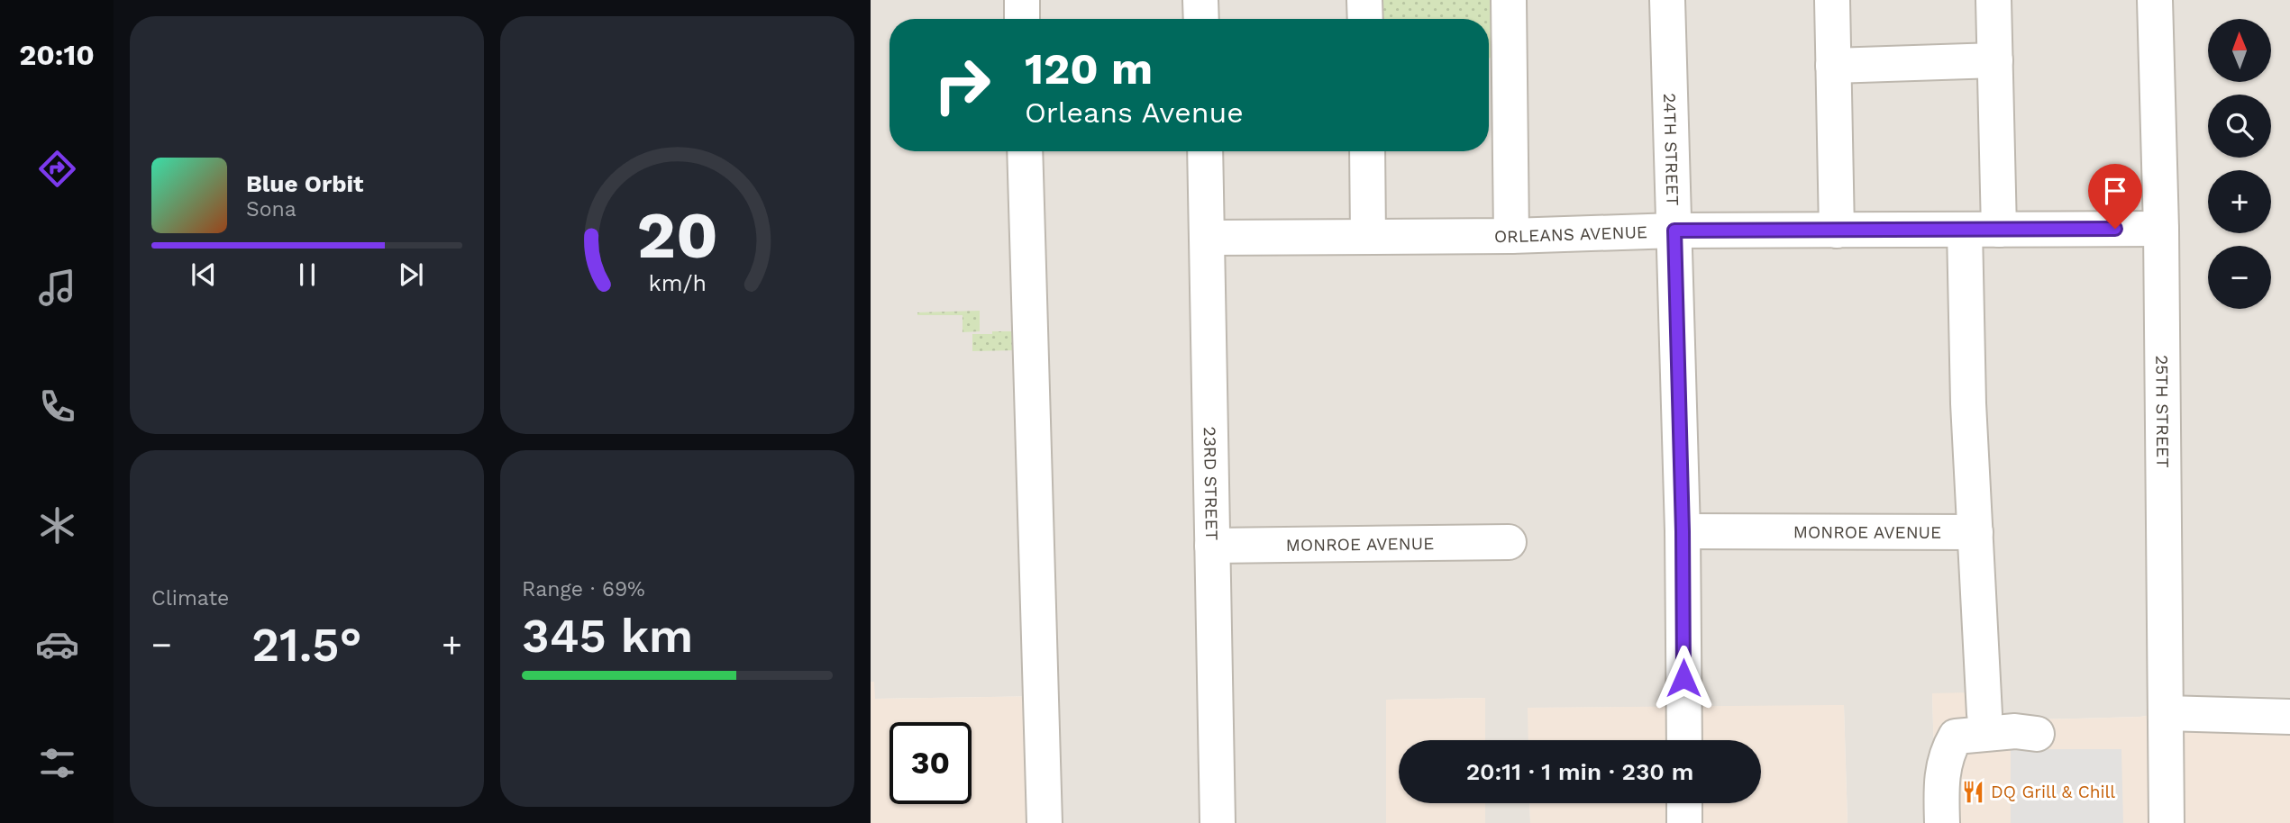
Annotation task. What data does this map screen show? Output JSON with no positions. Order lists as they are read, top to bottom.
{
  "streets": {
    "street": [
      "24TH STREET",
      "ORLEANS AVENUE",
      "25TH STREET",
      "23RD STREET",
      "MONROE AVENUE"
    ]
  },
  "crossings": [
    ["24TH STREET", "ORLEANS AVENUE"],
    ["24TH STREET", "MONROE AVENUE"],
    ["ORLEANS AVENUE", "25TH STREET"],
    ["ORLEANS AVENUE", "23RD STREET"],
    ["23RD STREET", "MONROE AVENUE"]
  ],
  "places": {
    "restaurant": ["DQ Grill & Chill"]
  },
  "north": "top",
  "page": {
    "tabs": "20:10",
    "map_buttons": ["+", "−"],
    "turn": ["120 m", "Orleans Avenue"],
    "song": ["Blue Orbit", "Sona"],
    "tile": [
      "Climate",
      ["Range · 69%", "345 km"]
    ],
    "heat": ["−", "21.5°", "+"],
    "limit": "30",
    "trip": "20:11 · 1 min · 230 m",
    "gauge": ["20", "km/h"]
  }
}
